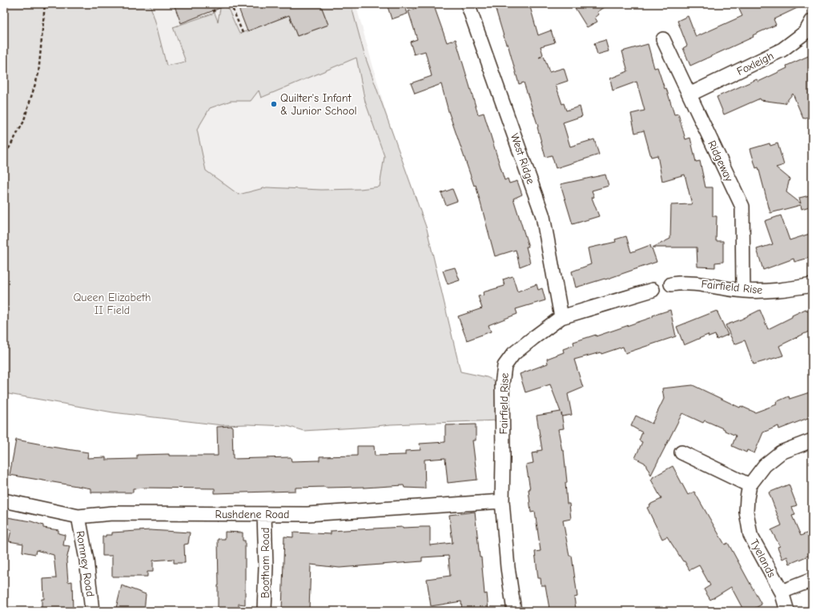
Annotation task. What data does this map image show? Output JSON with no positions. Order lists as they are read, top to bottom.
{
  "streets": {
    "street": [
      "Foxleigh",
      "West Ridge",
      "Ridgeway",
      "Fairfield Rise",
      "Rushdene Road",
      "Tyelands",
      "Bootham Road",
      "Romney Road"
    ]
  },
  "crossings": [
    ["Foxleigh", "Ridgeway"],
    ["West Ridge", "Fairfield Rise"],
    ["Ridgeway", "Fairfield Rise"],
    ["Fairfield Rise", "Rushdene Road"],
    ["Rushdene Road", "Bootham Road"],
    ["Rushdene Road", "Romney Road"]
  ],
  "parks": ["Queen Elizabeth II Field"],
  "places": ["Quilter's Infant & Junior School"]
}
